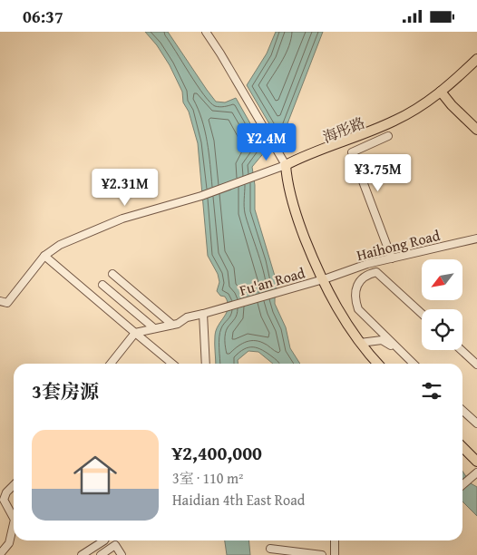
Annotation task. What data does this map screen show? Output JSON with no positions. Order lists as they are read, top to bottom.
{
  "streets": {
    "main road": ["海彤路"],
    "street": ["Haihong Road", "Fu'an Road"]
  },
  "crossings": [
    ["Haihong Road", "Fu'an Road"]
  ],
  "north": "bottom left",
  "page": {
    "status": "06:37",
    "price": ["¥2.4M", "¥3.75M", "¥2.31M"],
    "heading": "3套房源",
    "list": [
      {
        "name": "¥2,400,000",
        "note": "3室 · 110 m² · Haidian 4th East Road"
      }
    ]
  }
}
